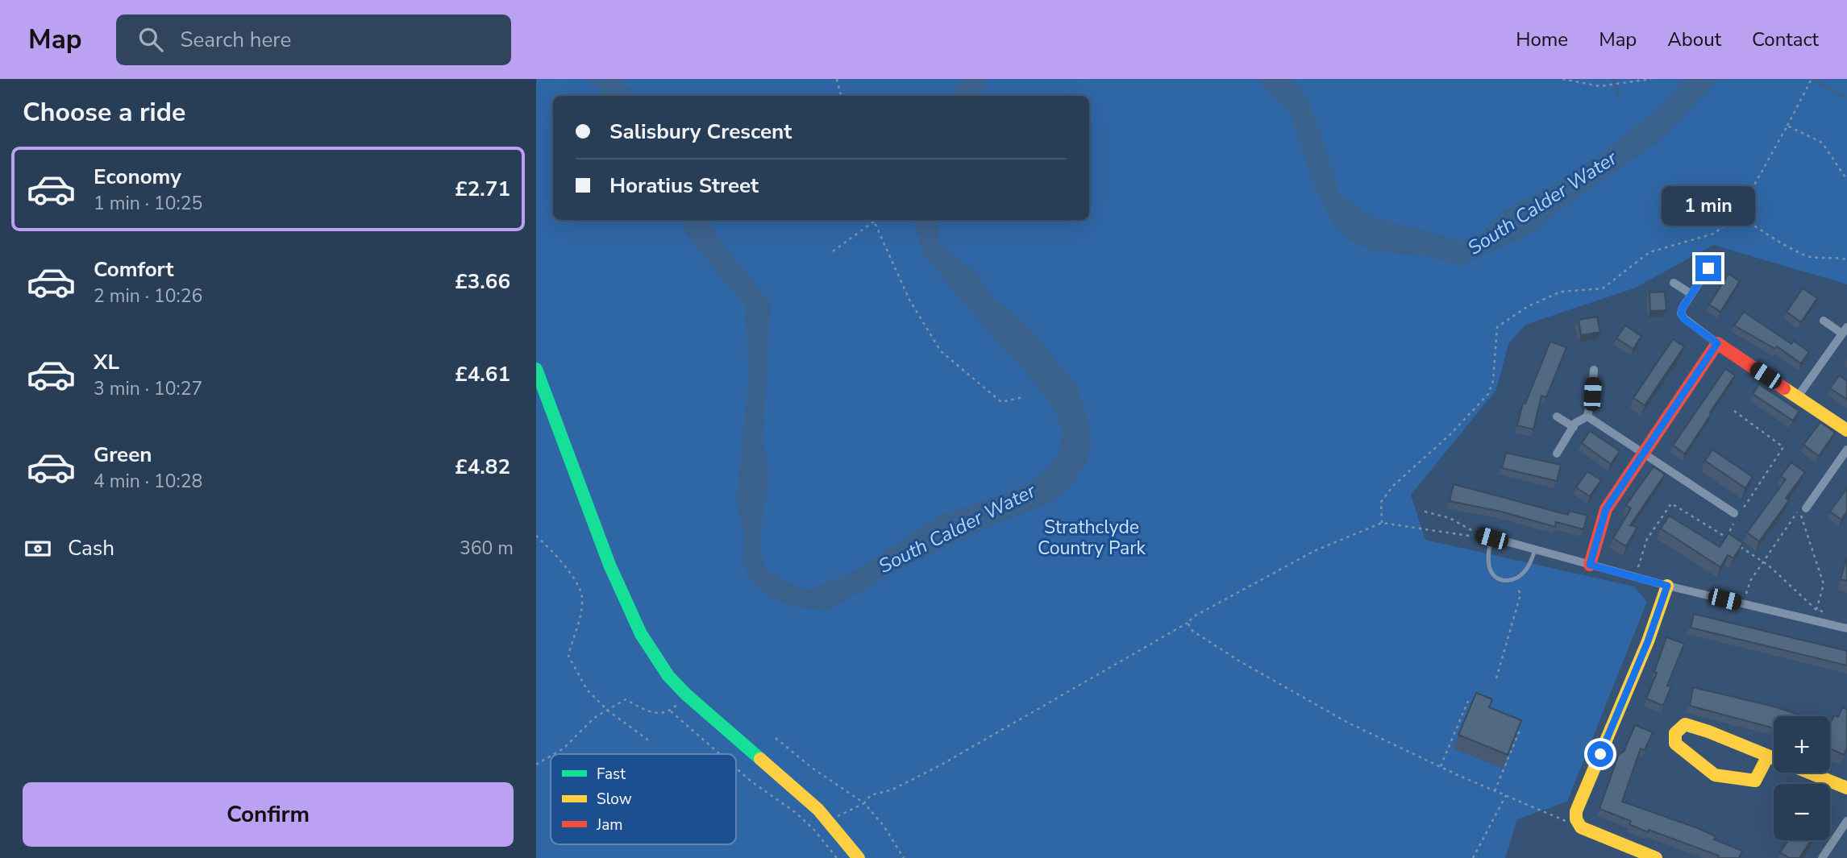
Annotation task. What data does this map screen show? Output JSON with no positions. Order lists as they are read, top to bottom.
{
  "water": ["South Calder Water"],
  "parks": ["Strathclyde Country Park"],
  "legend": ["Fast", "Slow", "Jam"],
  "page": {
    "header": "Map",
    "search": "Search here",
    "nav": [
      "Home",
      "Map",
      "About",
      "Contact"
    ],
    "heading": "Choose a ride",
    "banner": ["Salisbury Crescent", "Horatius Street"],
    "list": [
      {
        "name": "Economy",
        "note": "1 min · 10:25",
        "value": "£2.71"
      },
      {
        "name": "Comfort",
        "note": "2 min · 10:26",
        "value": "£3.66"
      },
      {
        "name": "XL",
        "note": "3 min · 10:27",
        "value": "£4.61"
      },
      {
        "name": "Green",
        "note": "4 min · 10:28",
        "value": "£4.82"
      }
    ],
    "bubble": "1 min",
    "pay": ["Cash", "360 m"],
    "map_buttons": ["+", "−"],
    "buttons": "Confirm"
  }
}
